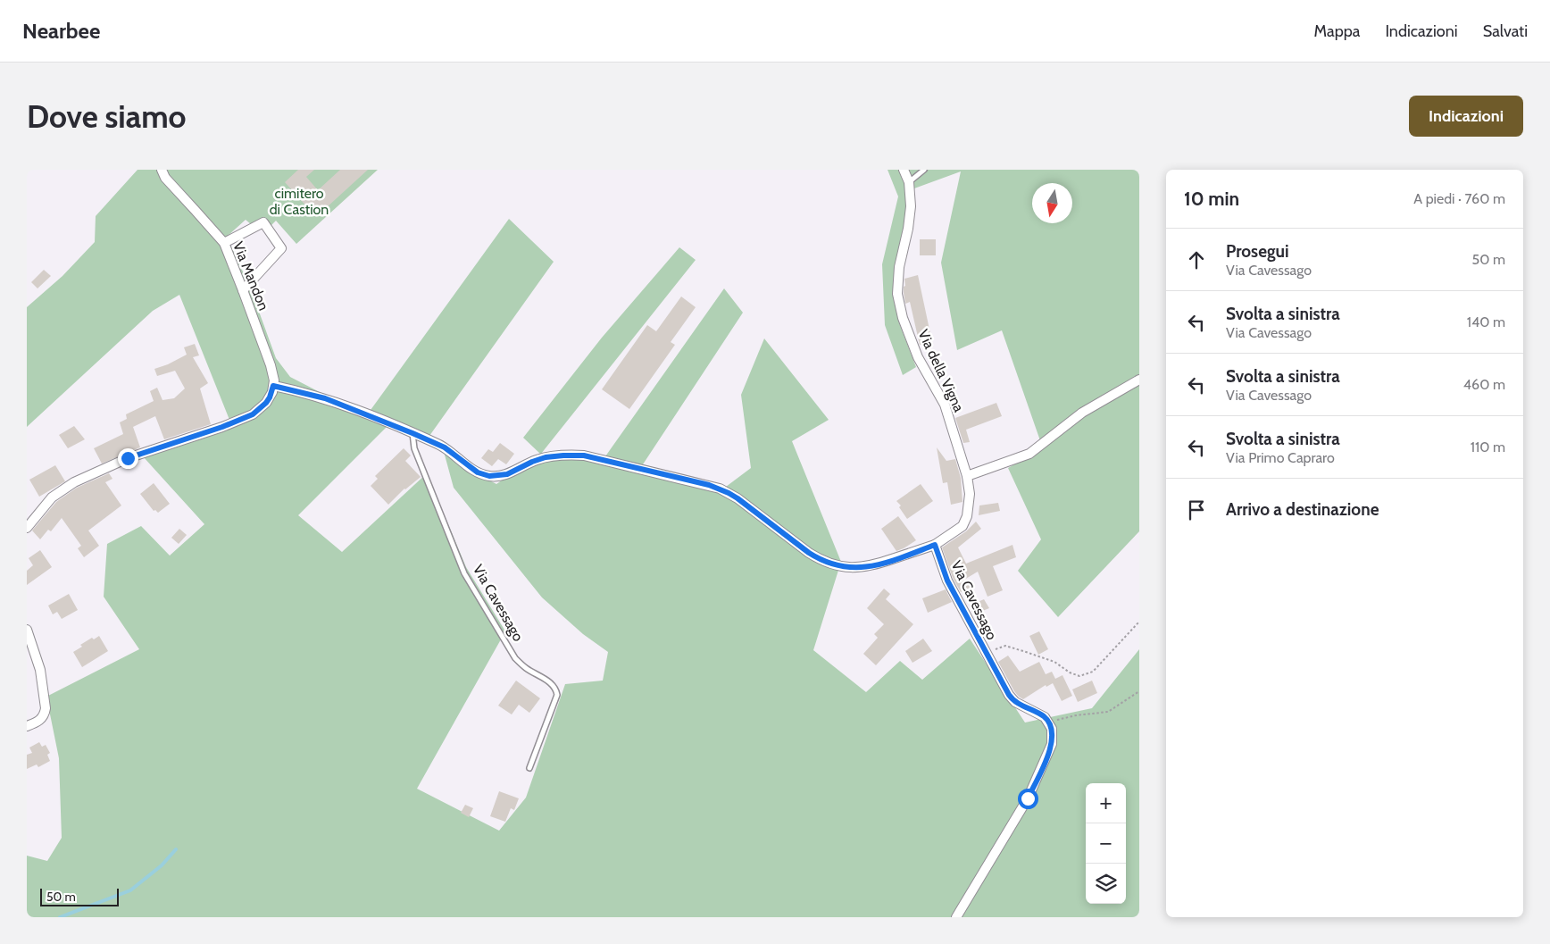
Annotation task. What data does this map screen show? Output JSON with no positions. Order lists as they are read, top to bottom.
{
  "streets": {
    "street": ["Via Mandon", "Via della Vigna", "Via Cavessago"]
  },
  "crossings": [
    ["Via della Vigna", "Via Cavessago"]
  ],
  "parks": ["cimitero di Castion"],
  "scale_bar": "50 m",
  "north": "bottom",
  "page": {
    "header": "Nearbee",
    "nav": ["Mappa", "Indicazioni", "Salvati"],
    "buttons": "Indicazioni",
    "title": "Dove siamo",
    "heading": ["10 min", "A piedi · 760 m"],
    "list": [
      ["Prosegui", "Via Cavessago", "50 m"],
      ["Svolta a sinistra", "Via Cavessago", "140 m"],
      ["Svolta a sinistra", "Via Cavessago", "460 m"],
      ["Svolta a sinistra", "Via Primo Capraro", "110 m"],
      "Arrivo a destinazione"
    ],
    "map_buttons": ["+", "−"],
    "scale": "50 m"
  }
}
